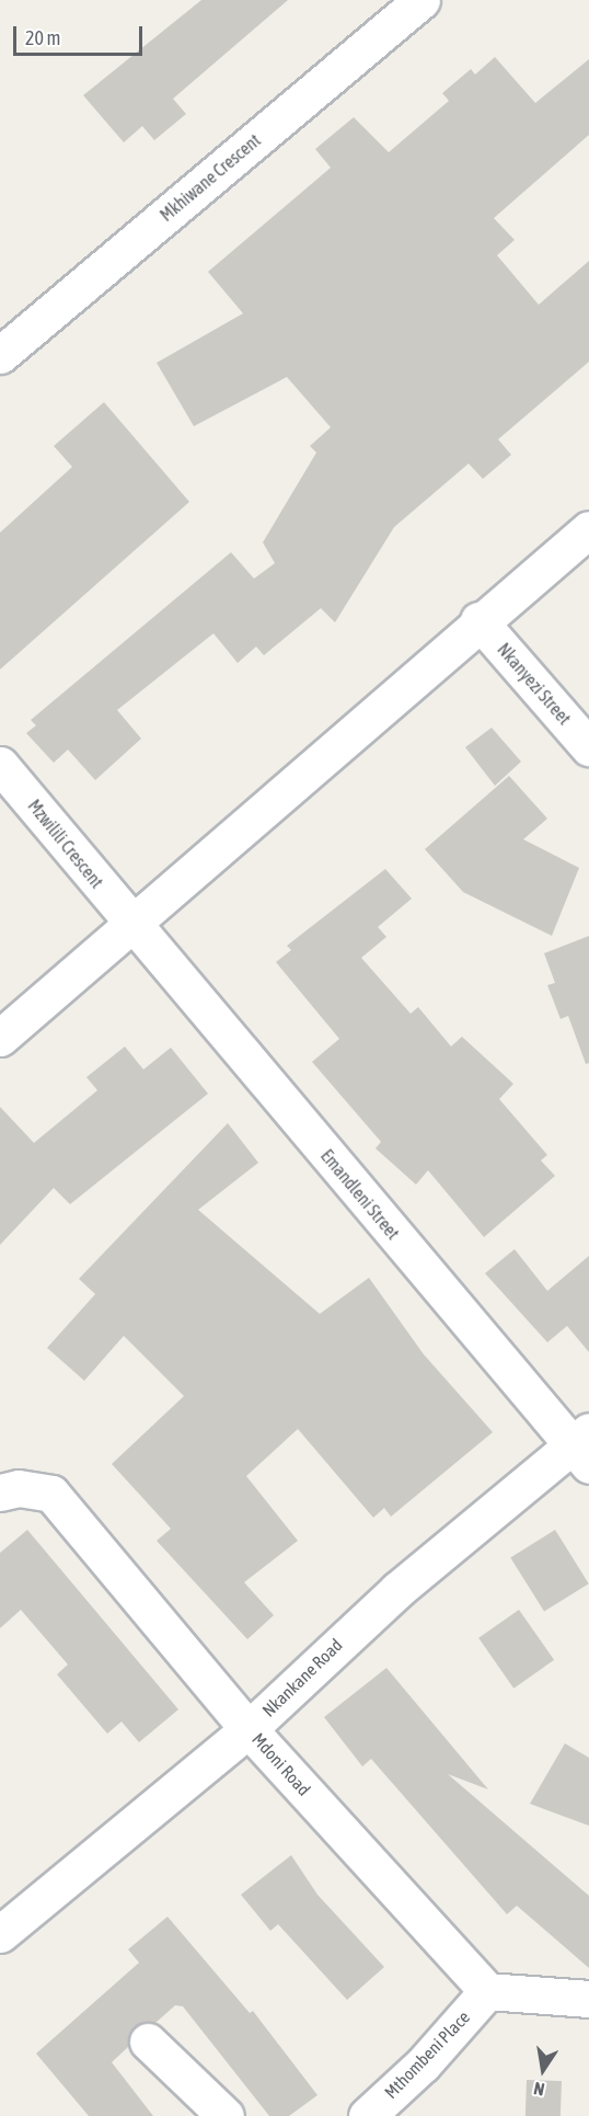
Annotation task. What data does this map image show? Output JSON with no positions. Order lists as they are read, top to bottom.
{
  "streets": {
    "street": [
      "Mkhiwane Crescent",
      "Nkanyezi Street",
      "Mzwilili Crescent",
      "Emandleni Street",
      "Nkankane Road",
      "Mdoni Road",
      "Mthombeni Place"
    ]
  },
  "crossings": [
    ["Mzwilili Crescent", "Emandleni Street"],
    ["Emandleni Street", "Nkankane Road"],
    ["Nkankane Road", "Mdoni Road"],
    ["Mdoni Road", "Mthombeni Place"]
  ],
  "scale_bar": "20 m",
  "north": "bottom"
}
